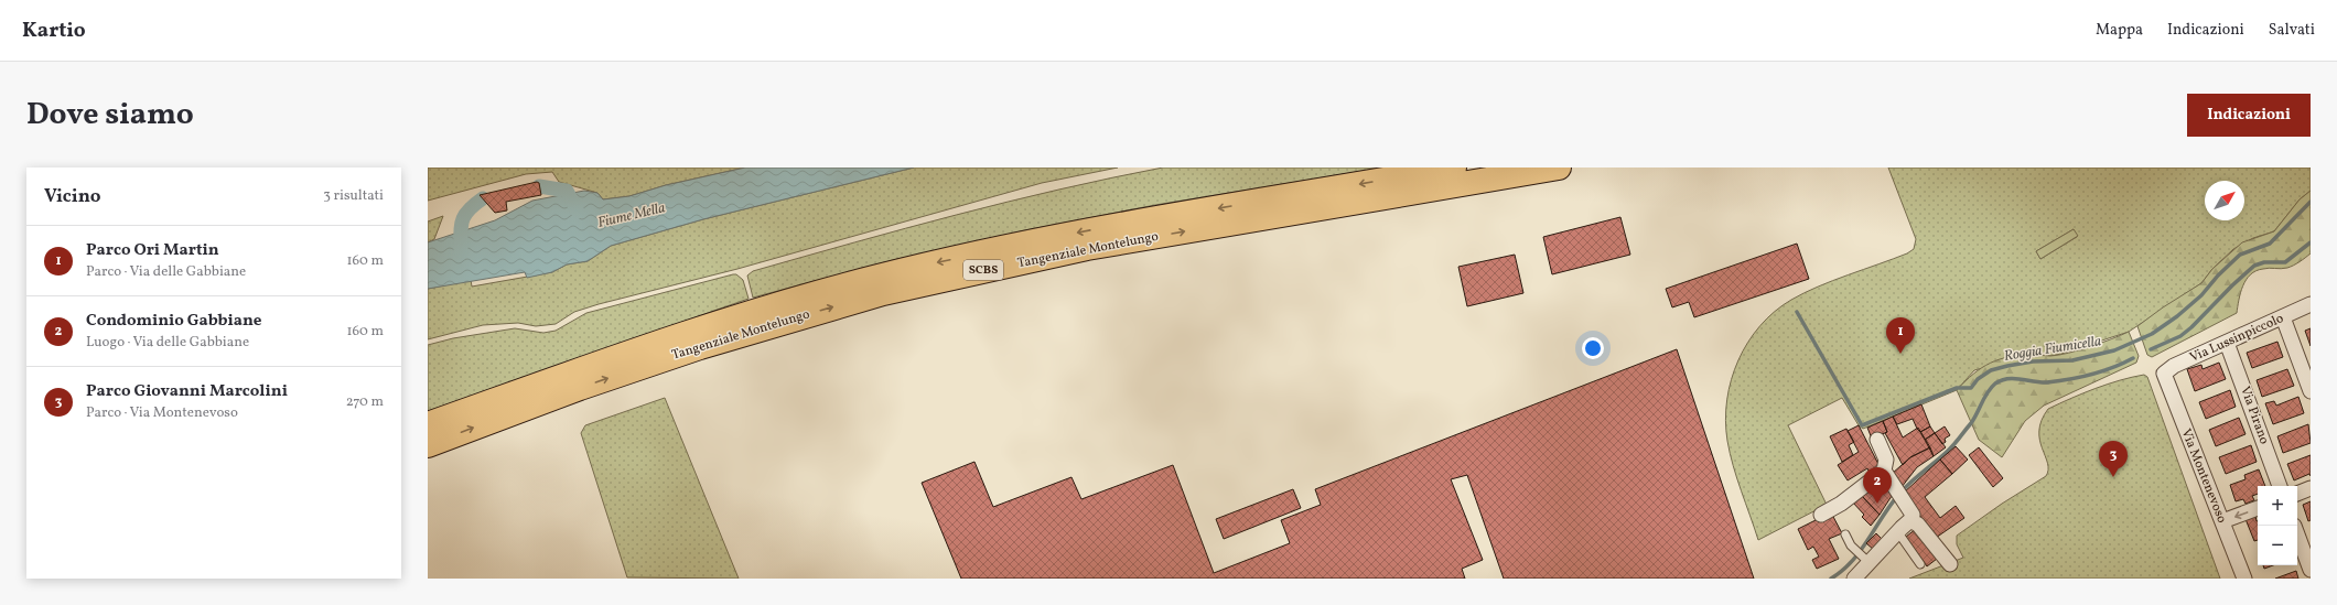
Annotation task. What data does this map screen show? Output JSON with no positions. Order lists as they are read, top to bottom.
{
  "streets": {
    "highway": ["Tangenziale Montelungo", "SCBS"],
    "street": ["Via Lussinpiccolo", "Via Pirano", "Via Montenevoso"]
  },
  "crossings": [
    ["Via Lussinpiccolo", "Via Pirano"],
    ["Via Lussinpiccolo", "Via Montenevoso"]
  ],
  "water": ["Fiume Mella", "Roggia Fiumicella"],
  "north": "top right",
  "page": {
    "header": "Kartio",
    "nav": ["Mappa", "Indicazioni", "Salvati"],
    "title": "Dove siamo",
    "buttons": "Indicazioni",
    "heading": ["Vicino", "3 risultati"],
    "list": [
      {
        "mark": "1",
        "name": "Parco Ori Martin",
        "note": "Parco · Via delle Gabbiane",
        "value": "160 m"
      },
      {
        "mark": "2",
        "name": "Condominio Gabbiane",
        "note": "Luogo · Via delle Gabbiane",
        "value": "160 m"
      },
      {
        "mark": "3",
        "name": "Parco Giovanni Marcolini",
        "note": "Parco · Via Montenevoso",
        "value": "270 m"
      }
    ],
    "pins": ["1", "3", "2"],
    "map_buttons": ["+", "−"]
  }
}
